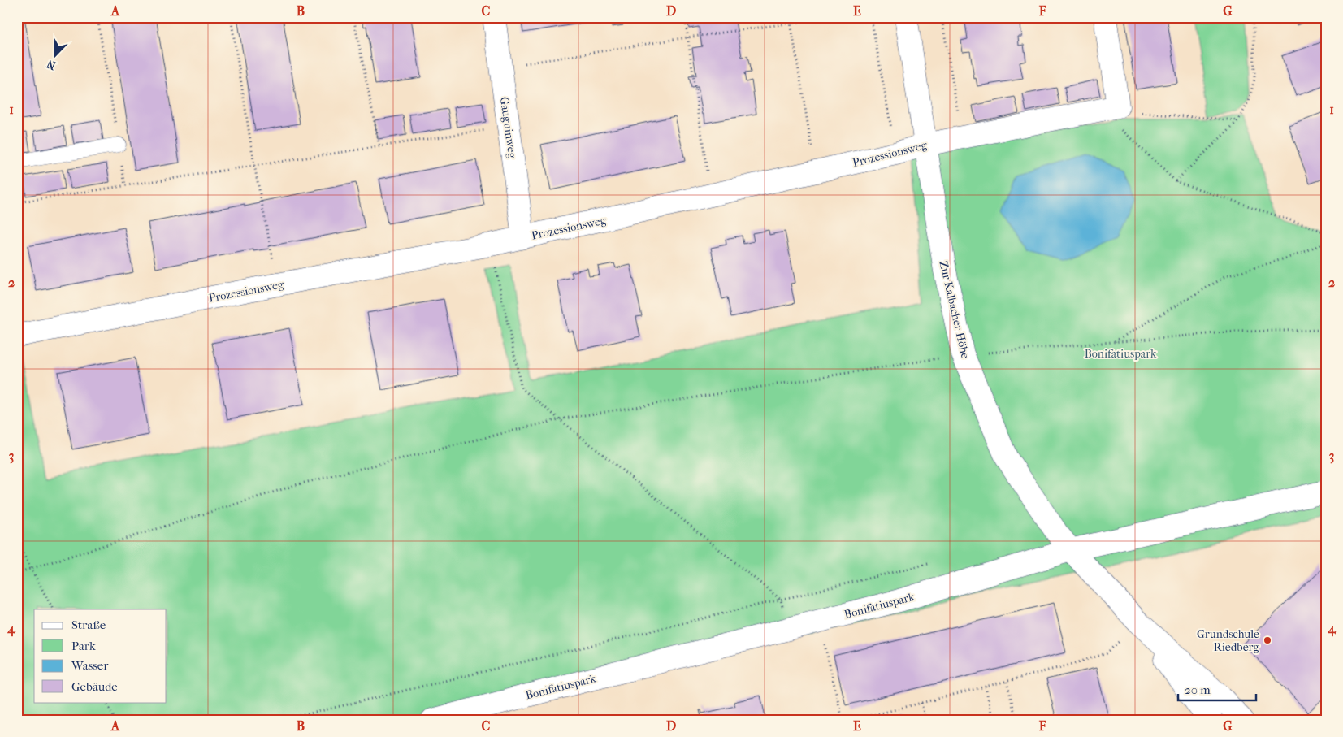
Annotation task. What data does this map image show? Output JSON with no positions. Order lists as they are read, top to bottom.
{
  "streets": {
    "street": [
      "Gauguinweg",
      "Prozessionsweg",
      "Zur Kalbacher Höhe",
      "Bonifatiuspark"
    ]
  },
  "crossings": [
    ["Gauguinweg", "Prozessionsweg"],
    ["Prozessionsweg", "Zur Kalbacher Höhe"],
    ["Zur Kalbacher Höhe", "Bonifatiuspark"]
  ],
  "parks": ["Bonifatiuspark"],
  "places": ["Grundschule Riedberg"],
  "legend": [
    "Straße",
    "Park",
    "Wasser",
    "Gebäude"
  ],
  "scale_bar": "20 m",
  "north": "bottom left",
  "grid": {
    "columns": [
      "A",
      "B",
      "C",
      "D",
      "E",
      "F",
      "G"
    ],
    "rows": [
      "1",
      "2",
      "3",
      "4"
    ]
  }
}
